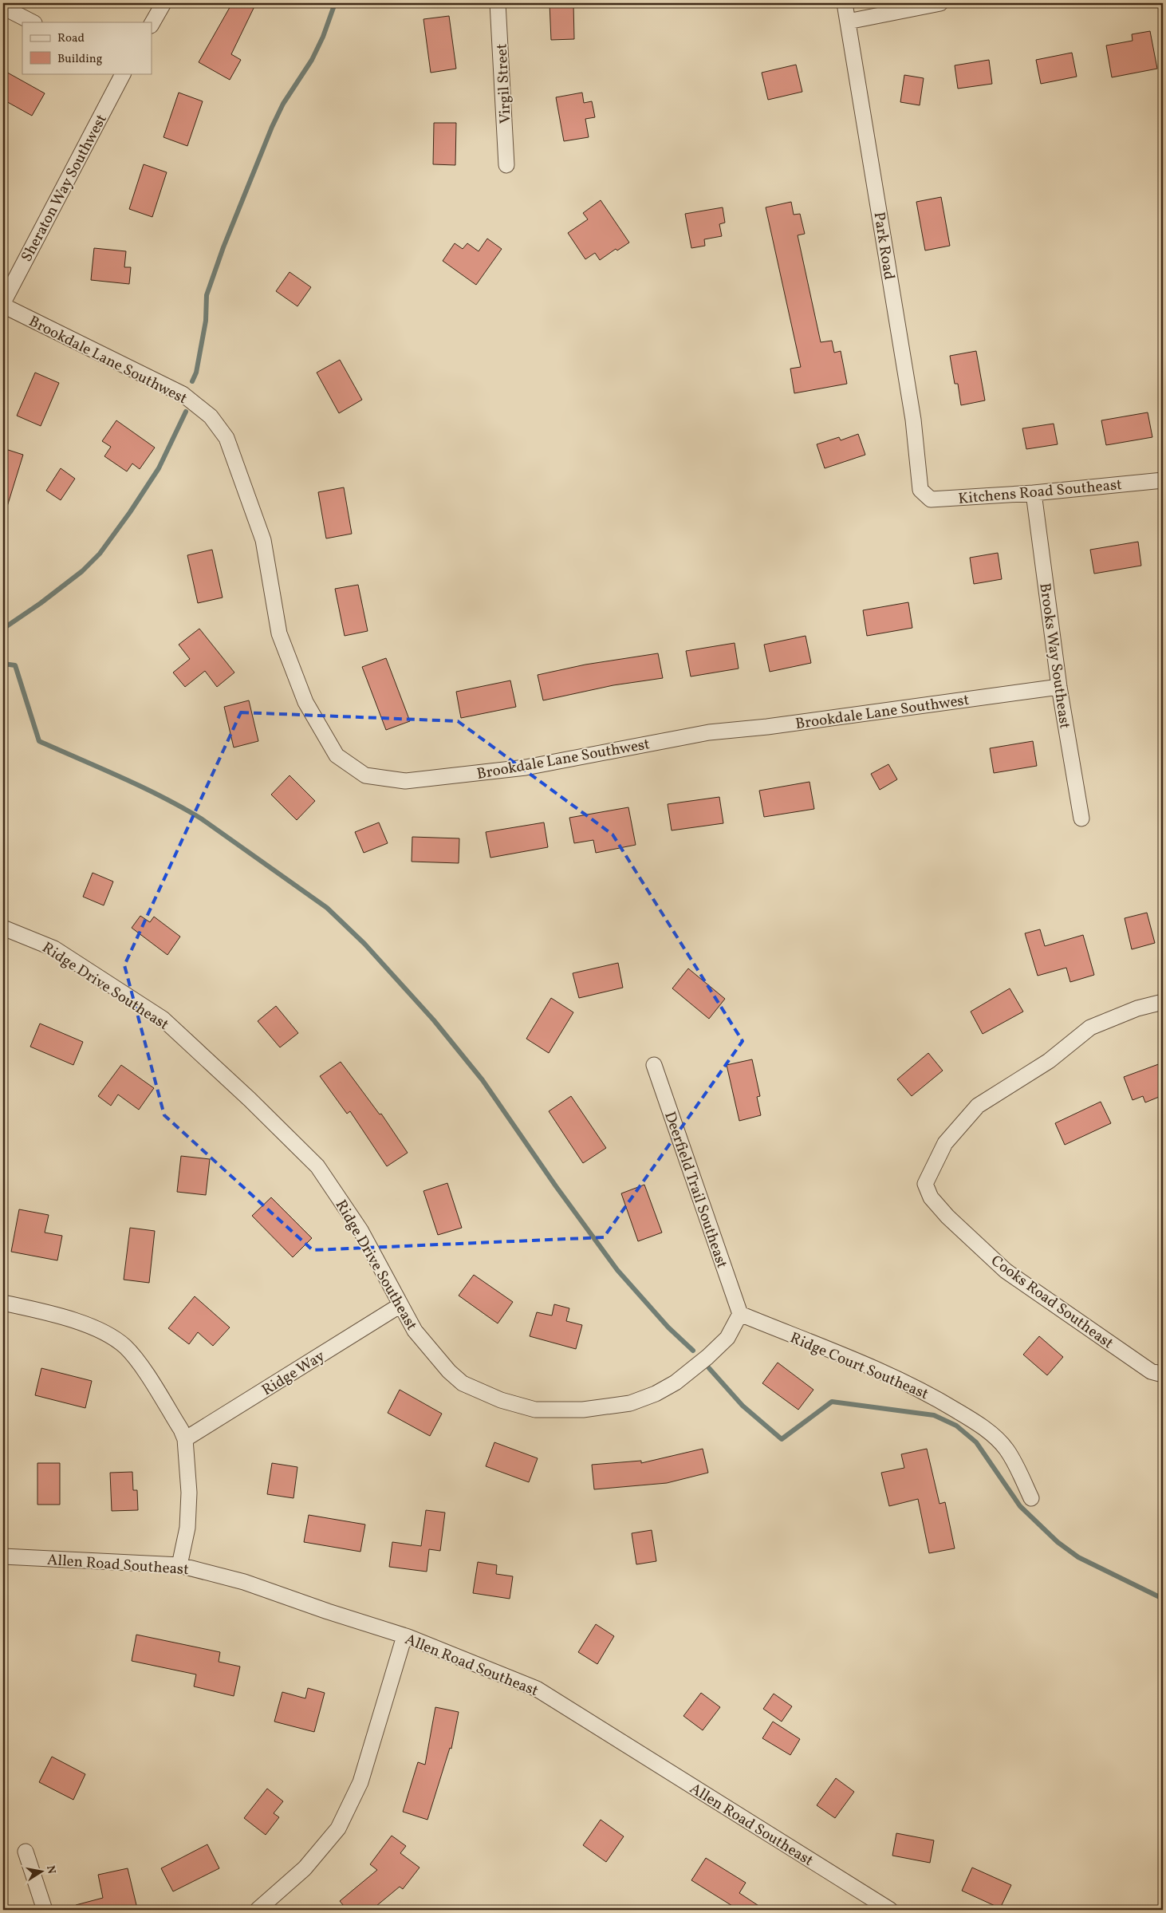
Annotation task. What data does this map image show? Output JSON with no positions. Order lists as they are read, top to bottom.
{
  "streets": {
    "street": [
      "Virgil Street",
      "Sheraton Way Southwest",
      "Park Road",
      "Brookdale Lane Southwest",
      "Kitchens Road Southeast",
      "Brooks Way Southeast",
      "Ridge Drive Southeast",
      "Deerfield Trail Southeast",
      "Cooks Road Southeast",
      "Ridge Court Southeast",
      "Ridge Way",
      "Allen Road Southeast"
    ]
  },
  "crossings": [
    ["Sheraton Way Southwest", "Brookdale Lane Southwest"],
    ["Park Road", "Kitchens Road Southeast"],
    ["Brookdale Lane Southwest", "Brooks Way Southeast"],
    ["Kitchens Road Southeast", "Brooks Way Southeast"],
    ["Ridge Drive Southeast", "Deerfield Trail Southeast"],
    ["Ridge Drive Southeast", "Ridge Court Southeast"],
    ["Ridge Drive Southeast", "Ridge Way"],
    ["Deerfield Trail Southeast", "Ridge Court Southeast"]
  ],
  "legend": ["Road", "Building"],
  "north": "right"
}
